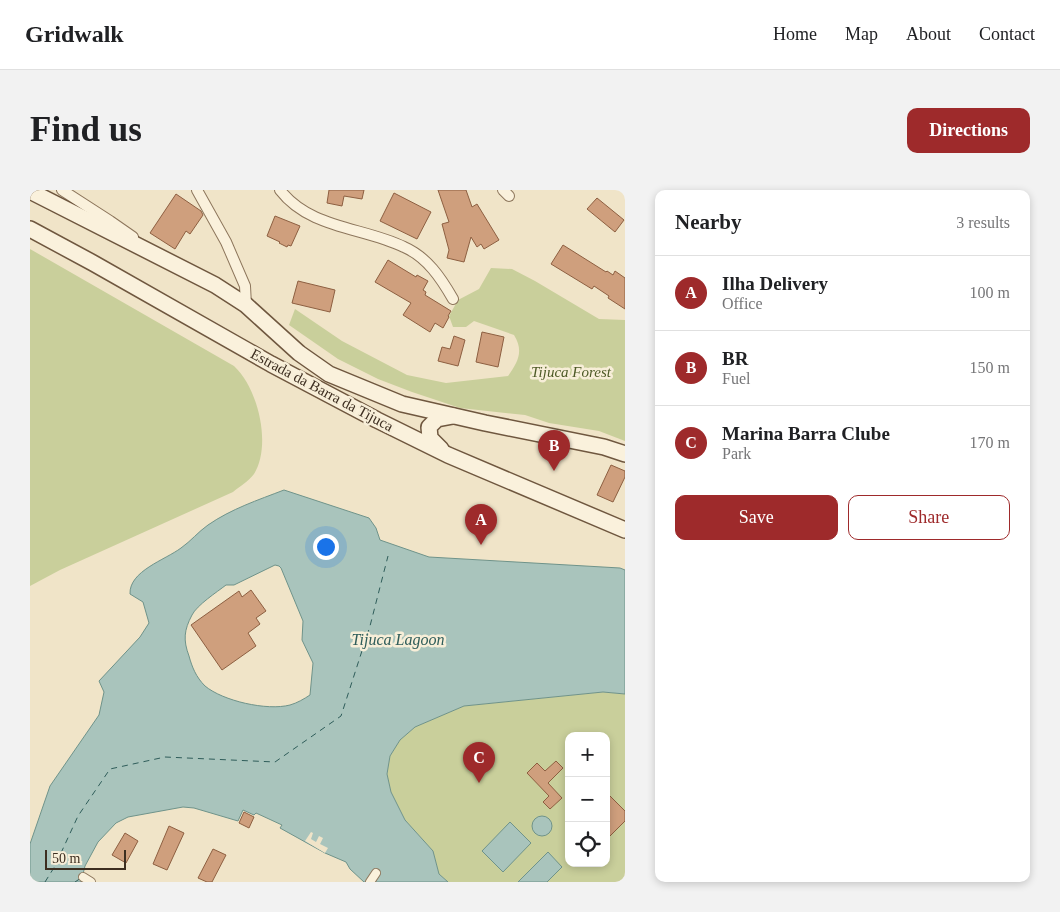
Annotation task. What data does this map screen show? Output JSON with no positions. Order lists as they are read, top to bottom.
{
  "streets": {
    "main road": ["Estrada da Barra da Tijuca"]
  },
  "water": ["Tijuca Lagoon"],
  "parks": ["Tijuca Forest"],
  "scale_bar": "50 m",
  "page": {
    "header": "Gridwalk",
    "nav": [
      "Home",
      "Map",
      "About",
      "Contact"
    ],
    "buttons": [
      "Directions",
      ["Save", "Share"]
    ],
    "title": "Find us",
    "heading": ["Nearby", "3 results"],
    "list": [
      {
        "mark": "A",
        "name": "Ilha Delivery",
        "note": "Office",
        "value": "100 m"
      },
      {
        "mark": "B",
        "name": "BR",
        "note": "Fuel",
        "value": "150 m"
      },
      {
        "mark": "C",
        "name": "Marina Barra Clube",
        "note": "Park",
        "value": "170 m"
      }
    ],
    "pins": ["B", "A", "C"],
    "map_buttons": ["+", "−"],
    "scale": "50 m"
  }
}
